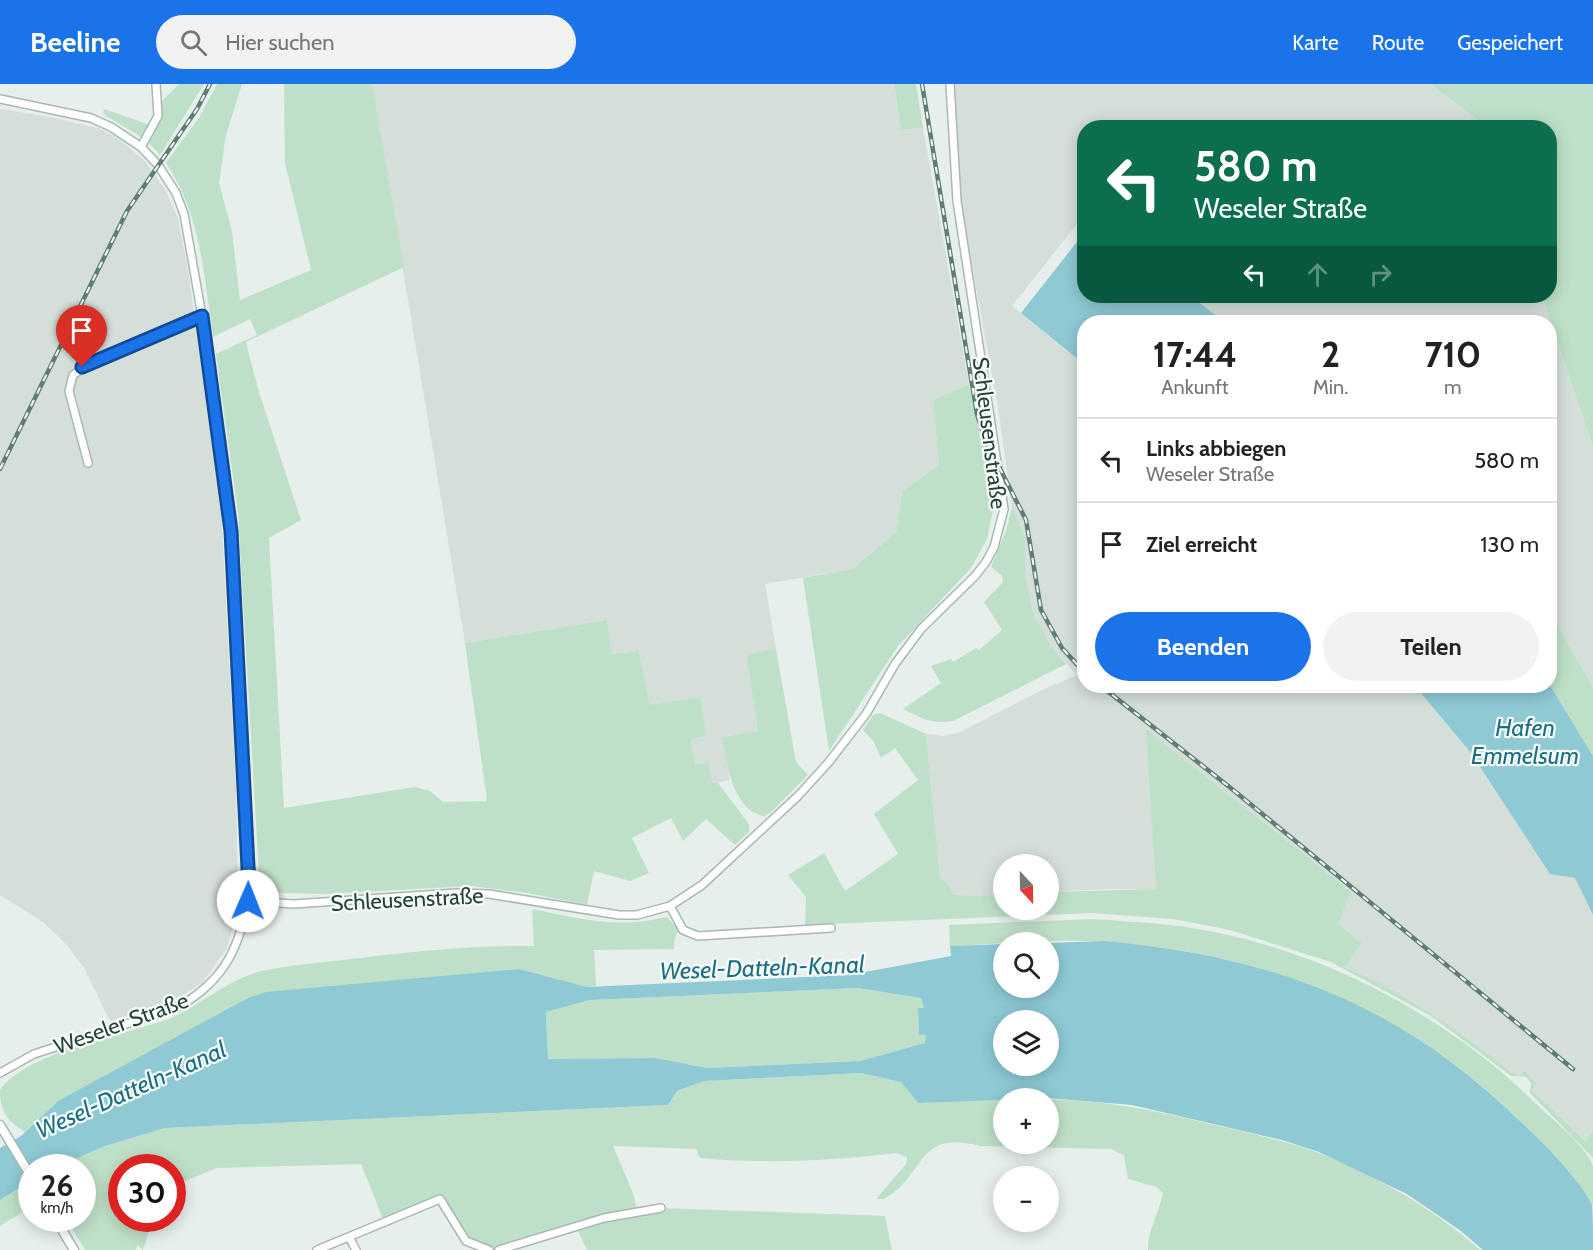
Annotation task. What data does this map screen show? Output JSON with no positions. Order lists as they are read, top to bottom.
{
  "streets": {
    "street": ["Schleusenstraße", "Weseler Straße"]
  },
  "crossings": [
    ["Schleusenstraße", "Weseler Straße"]
  ],
  "water": ["Hafen Emmelsum", "Wesel-Datteln-Kanal"],
  "north": "bottom",
  "page": {
    "header": "Beeline",
    "search": "Hier suchen",
    "nav": ["Karte", "Route", "Gespeichert"],
    "turn": ["580 m", "Weseler Straße"],
    "eta": [
      "17:44",
      "Ankunft",
      "2",
      "Min.",
      "710",
      "m"
    ],
    "list": [
      {
        "name": "Links abbiegen",
        "note": "Weseler Straße",
        "value": "580 m"
      },
      {
        "name": "Ziel erreicht",
        "value": "130 m"
      }
    ],
    "buttons": ["Beenden", "Teilen"],
    "map_buttons": ["+", "−"],
    "speed": "26 km/h",
    "limit": "30"
  }
}
